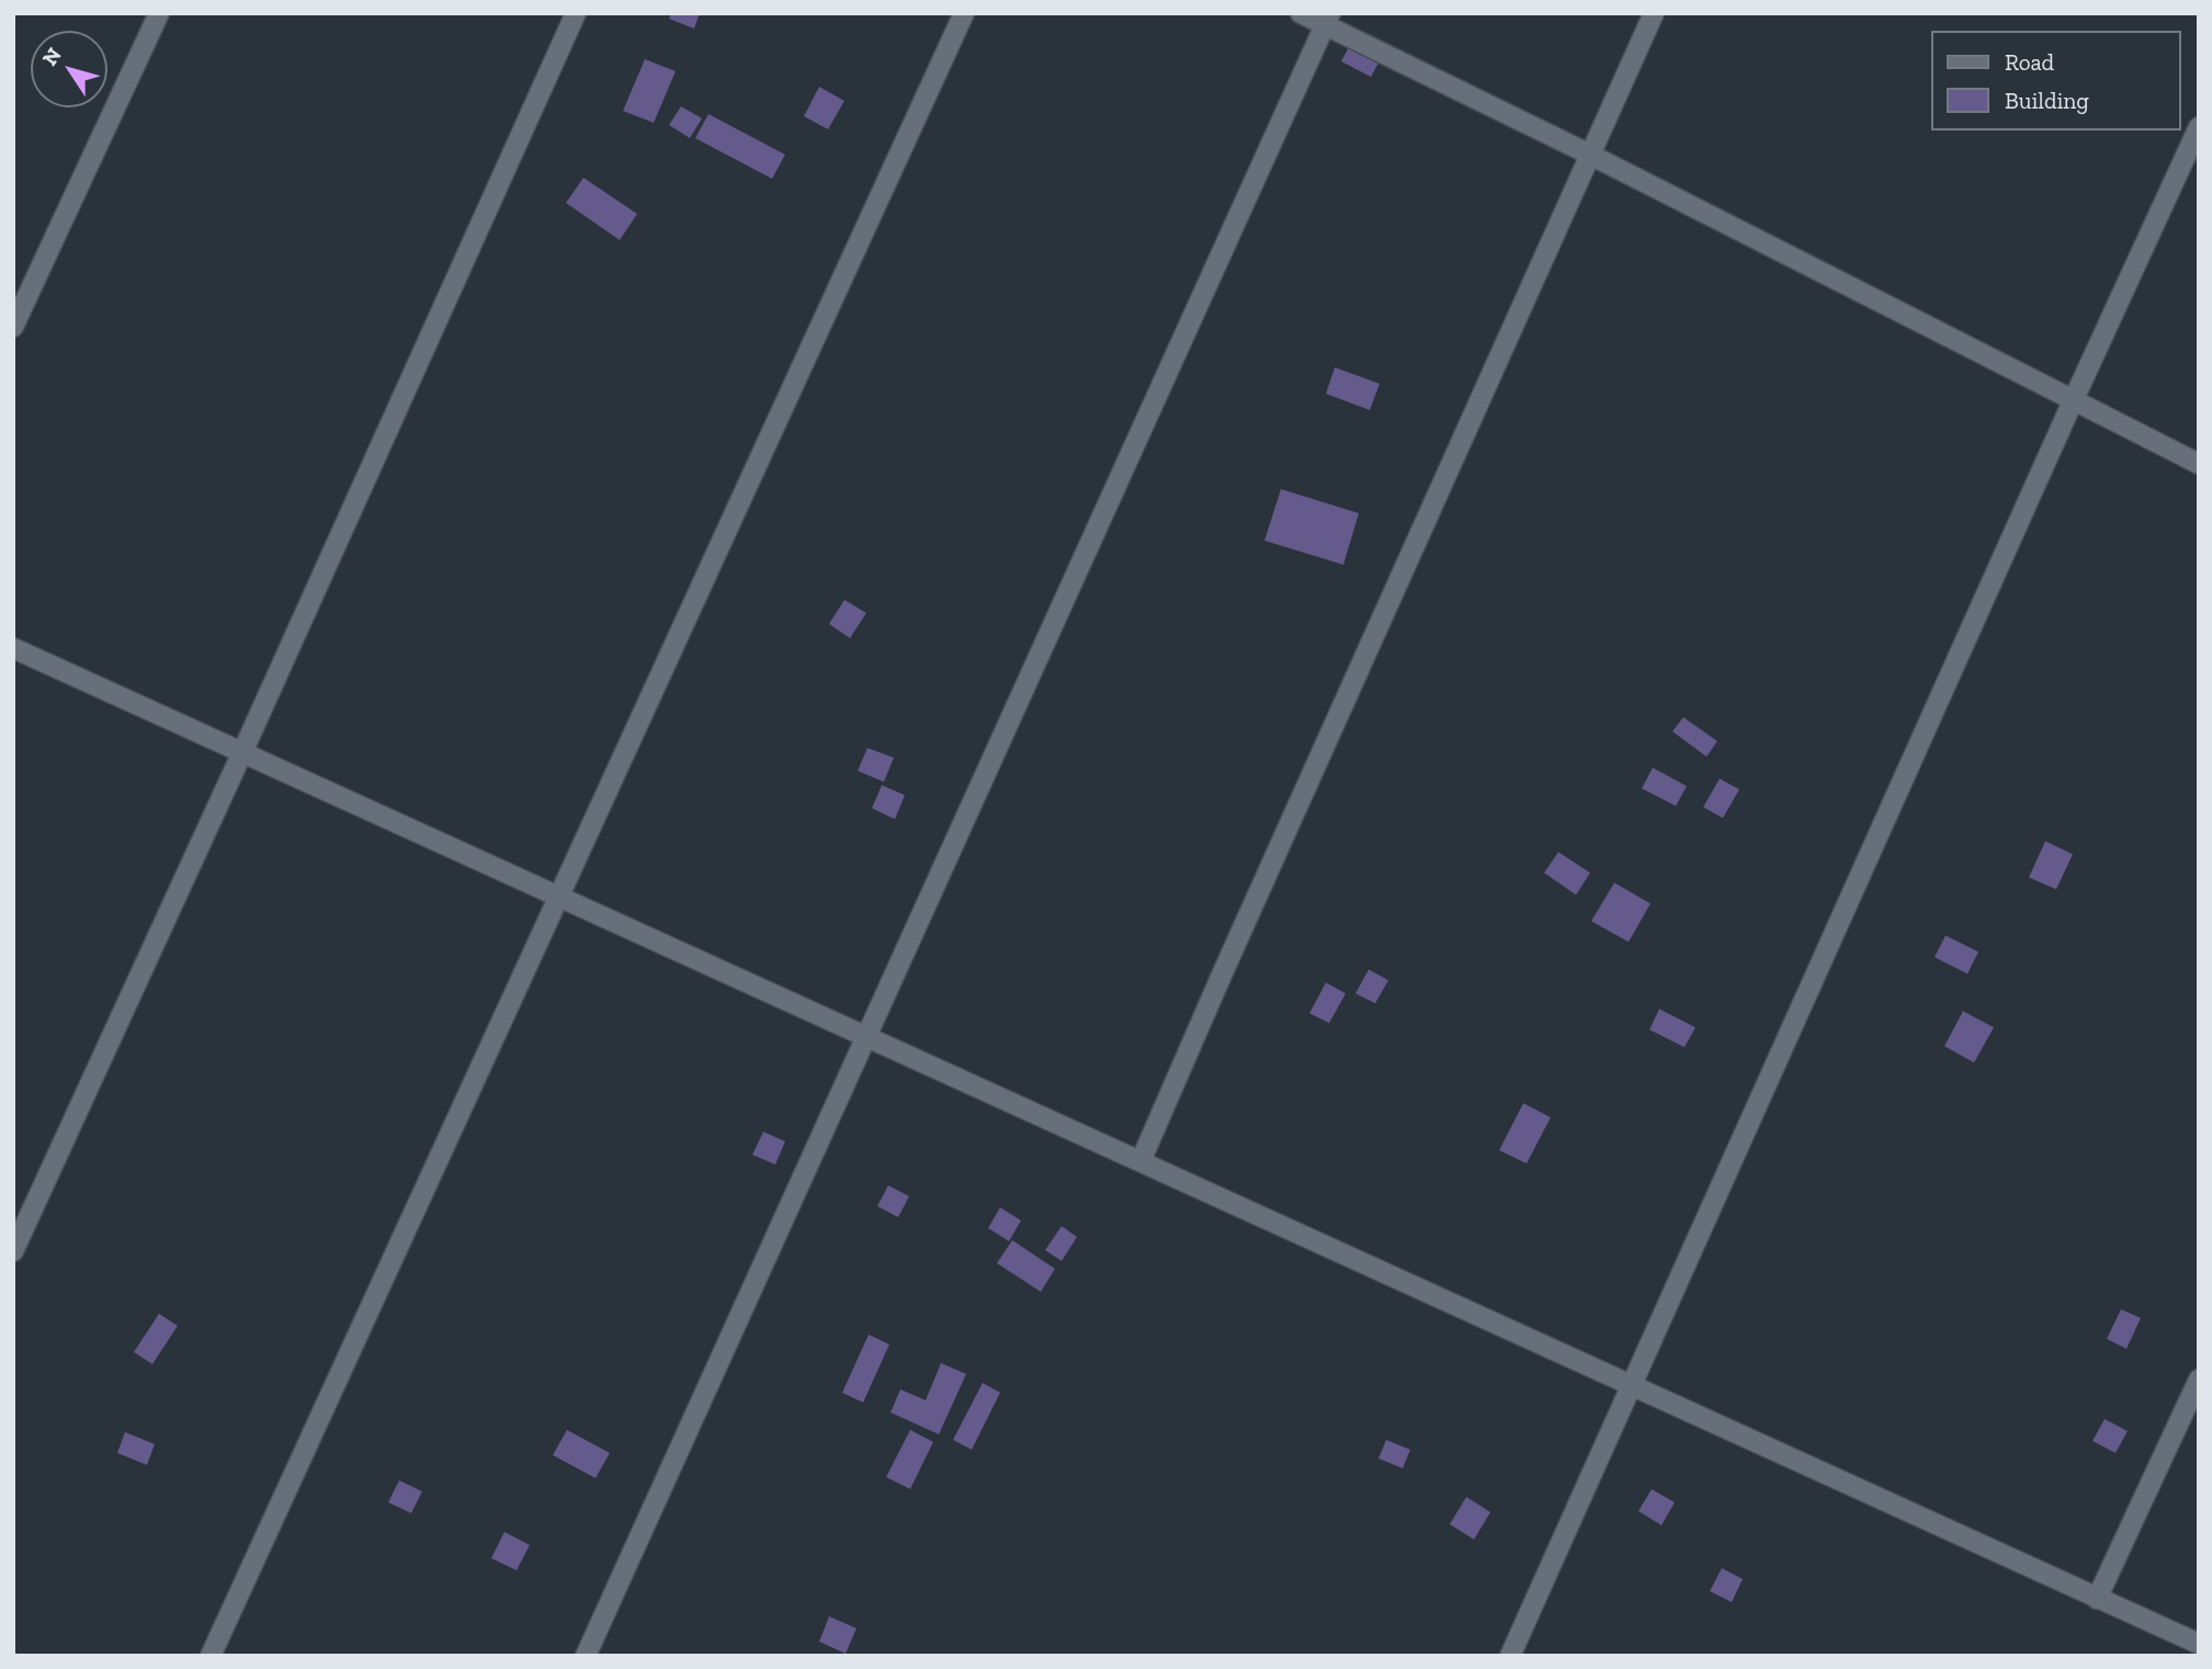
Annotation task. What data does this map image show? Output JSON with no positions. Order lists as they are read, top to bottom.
{
  "legend": ["Road", "Building"],
  "north": "top left"
}
